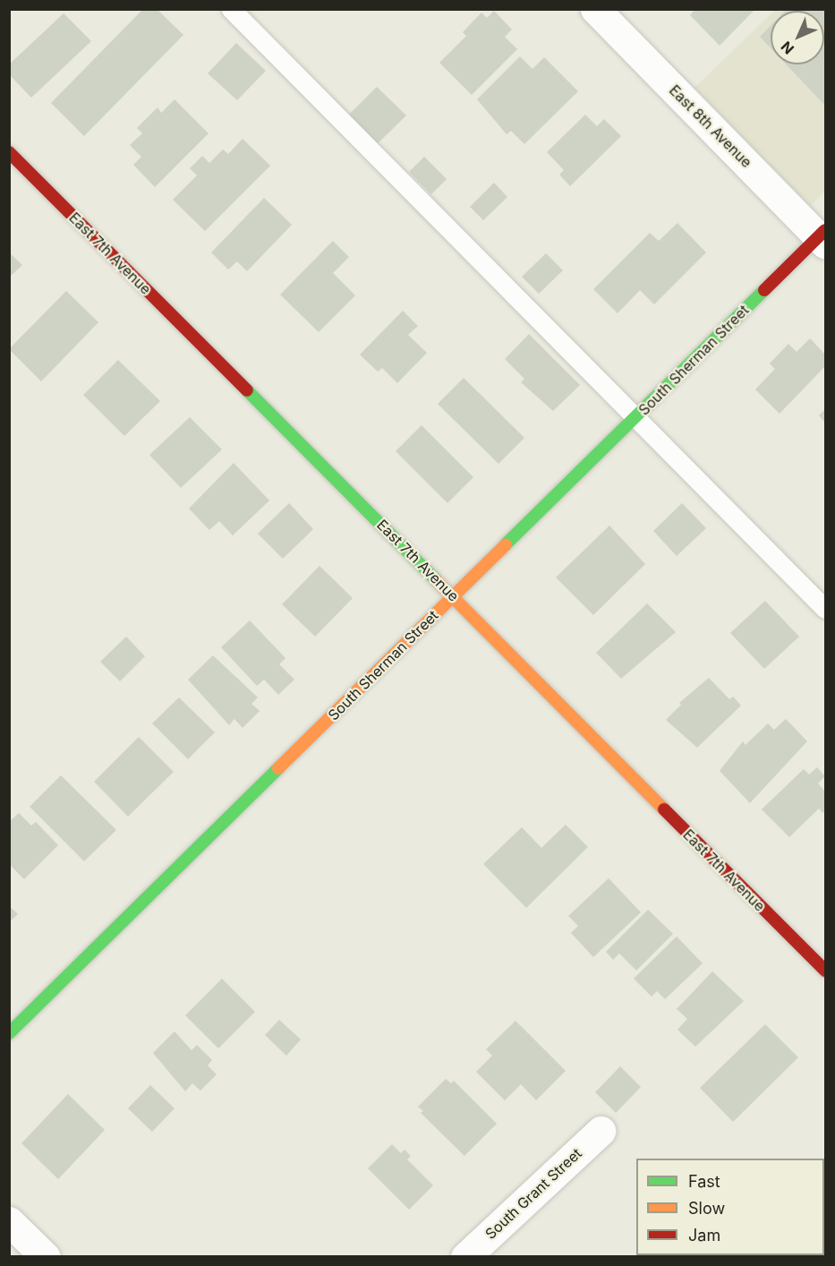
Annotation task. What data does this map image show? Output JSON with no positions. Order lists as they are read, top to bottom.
{
  "streets": {
    "street": [
      "East 8th Avenue",
      "East 7th Avenue",
      "South Sherman Street",
      "South Grant Street"
    ]
  },
  "crossings": [
    ["East 8th Avenue", "South Sherman Street"],
    ["East 7th Avenue", "South Sherman Street"]
  ],
  "legend": ["Fast", "Slow", "Jam"],
  "north": "bottom left"
}
